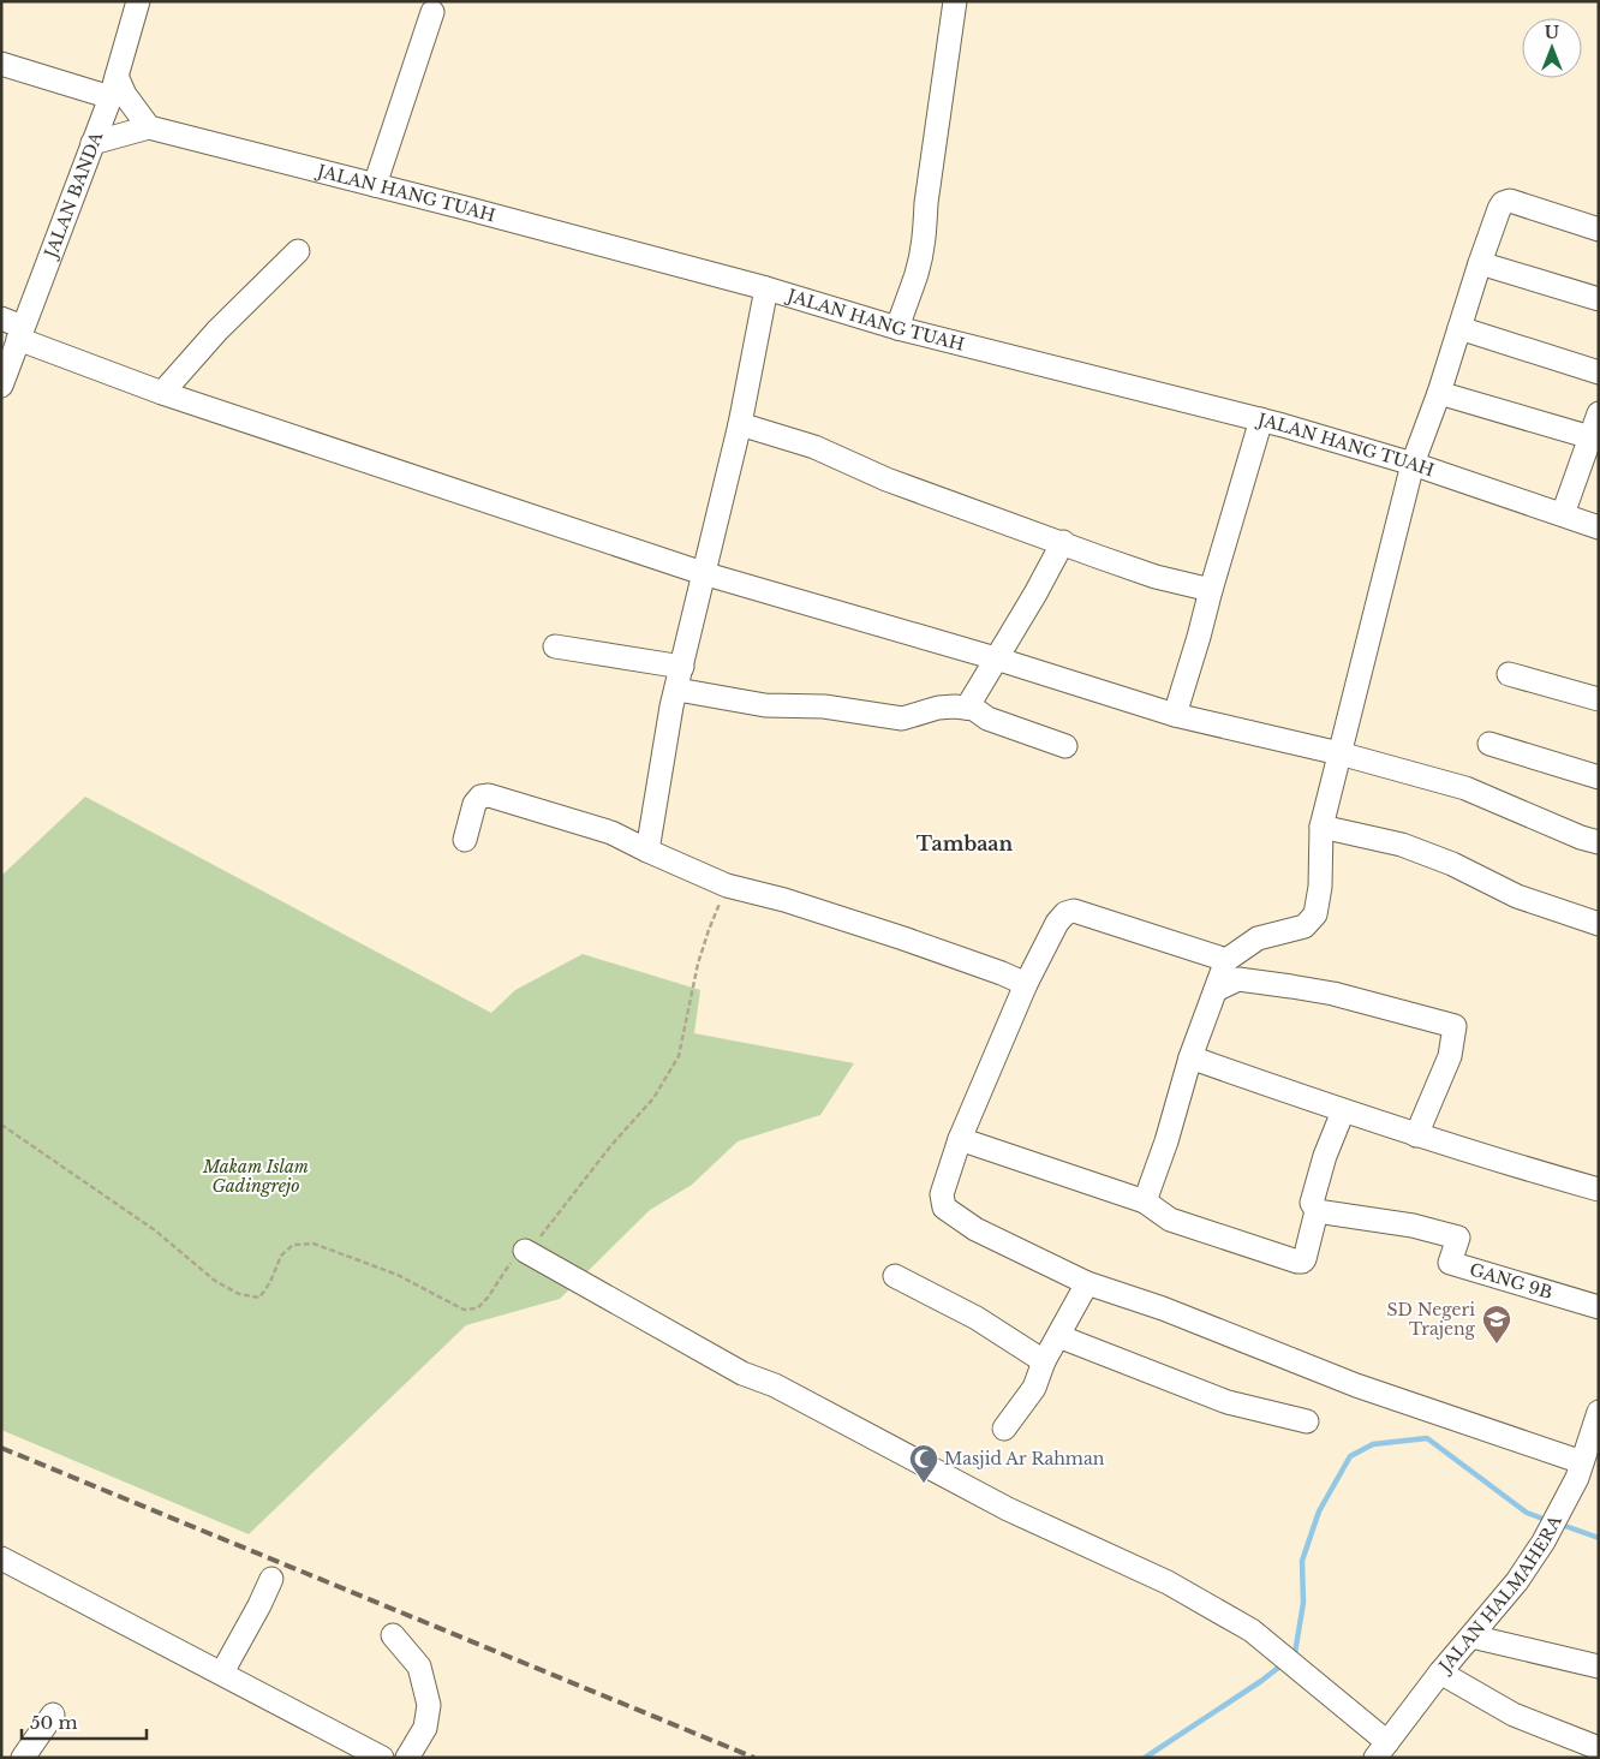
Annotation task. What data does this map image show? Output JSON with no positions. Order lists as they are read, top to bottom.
{
  "streets": {
    "street": [
      "JALAN HANG TUAH",
      "JALAN BANDA",
      "GANG 9B",
      "JALAN HALMAHERA"
    ]
  },
  "districts": ["Tambaan"],
  "parks": ["Makam Islam Gadingrejo"],
  "places": {
    "school or university": ["SD Negeri Trajeng"],
    "mosque": ["Masjid Ar Rahman"]
  },
  "scale_bar": "50 m",
  "north": "top"
}
